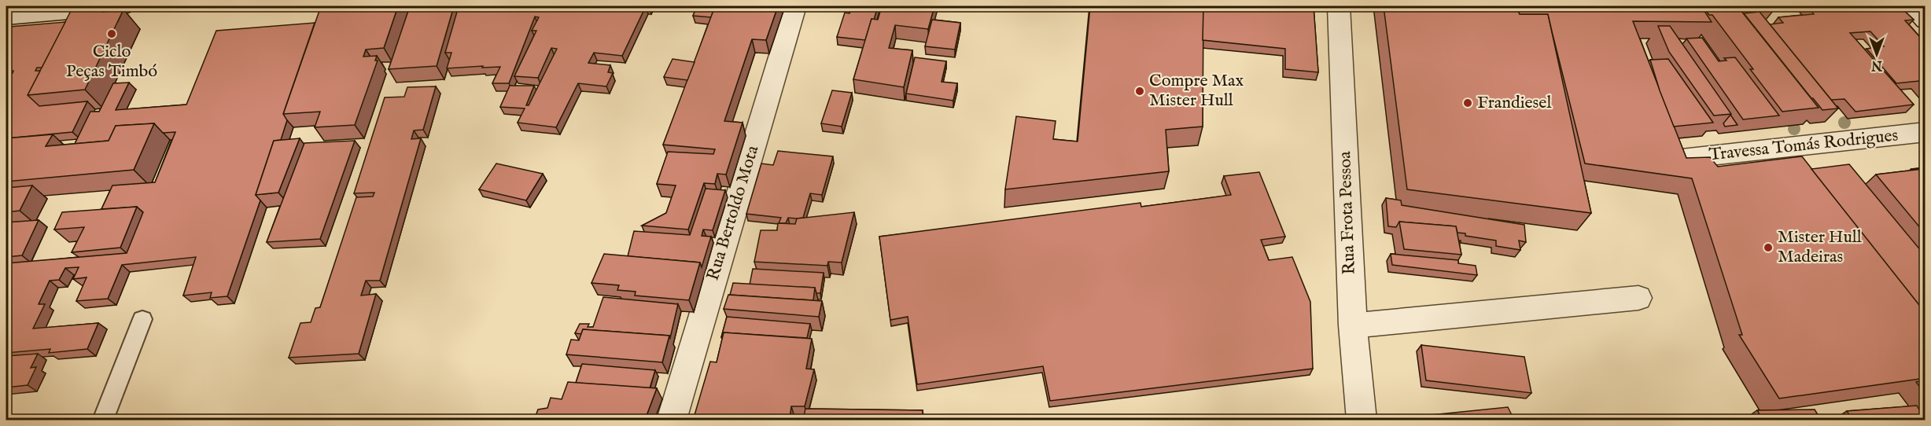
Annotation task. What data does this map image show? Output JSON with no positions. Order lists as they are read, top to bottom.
{
  "streets": {
    "street": ["Travessa Tomás Rodrigues", "Rua Bertoldo Mota", "Rua Frota Pessoa"]
  },
  "places": [
    "Ciclo Peças Timbó",
    "Compre Max Mister Hull",
    "Frandiesel",
    "Mister Hull Madeiras"
  ],
  "north": "bottom"
}
